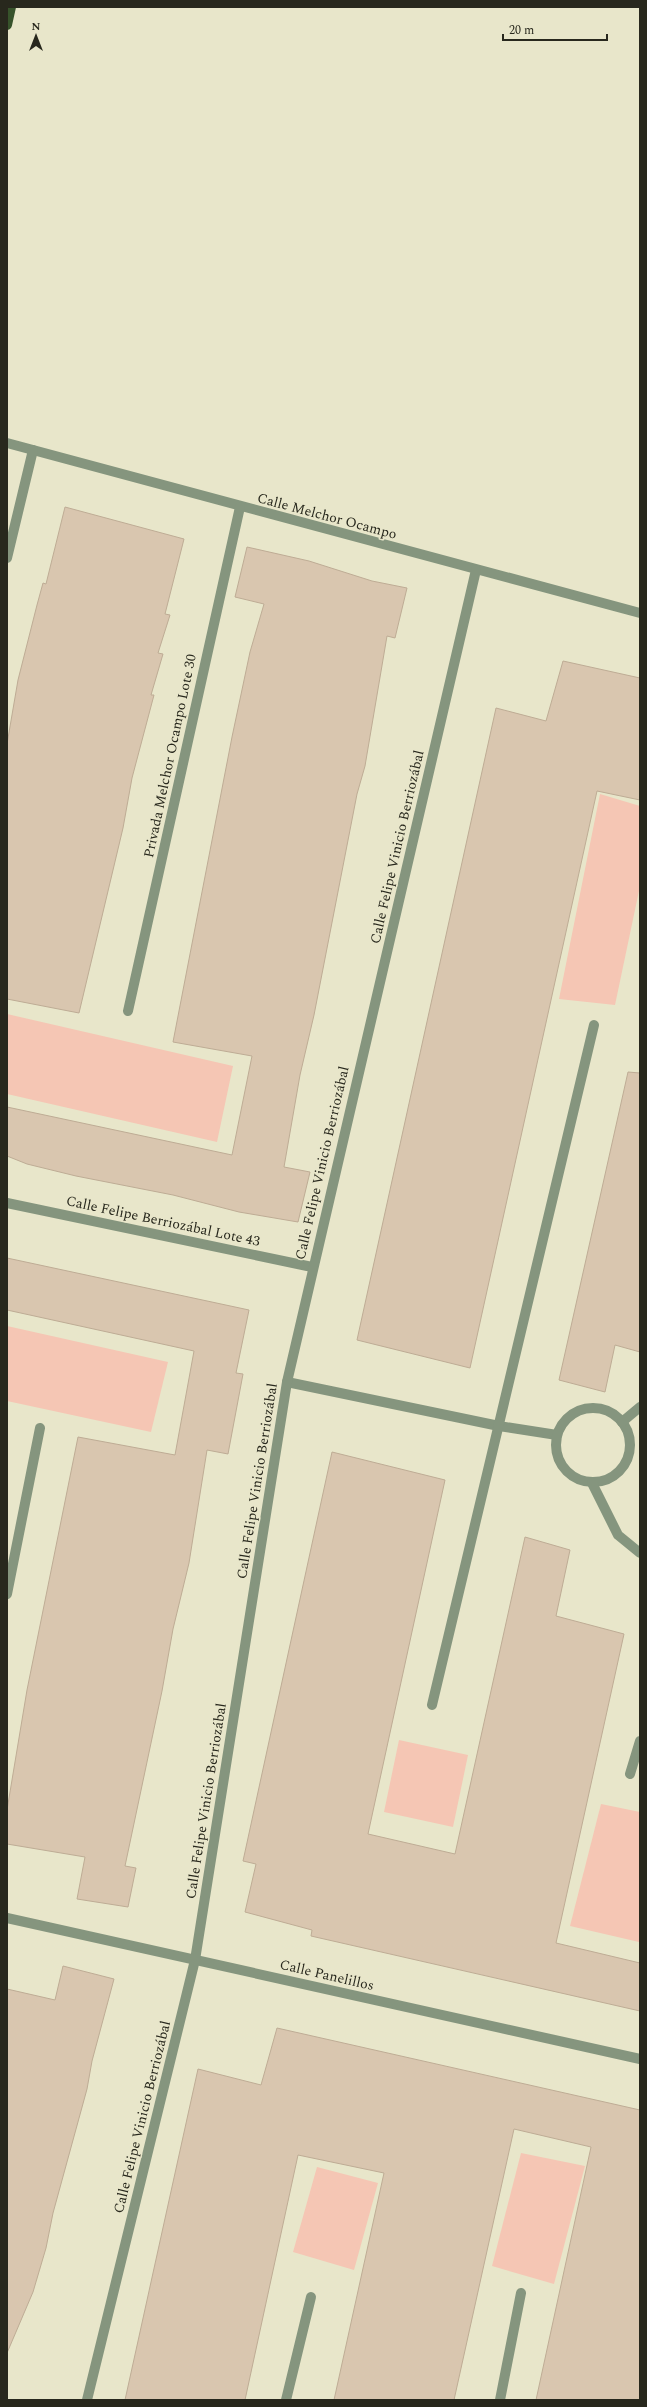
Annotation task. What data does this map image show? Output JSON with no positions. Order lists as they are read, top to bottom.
{
  "streets": {
    "street": [
      "Calle Melchor Ocampo",
      "Privada Melchor Ocampo Lote 30",
      "Calle Felipe Vinicio Berriozábal",
      "Calle Felipe Berriozábal Lote 43",
      "Calle Panelillos"
    ]
  },
  "crossings": [
    ["Calle Melchor Ocampo", "Privada Melchor Ocampo Lote 30"],
    ["Calle Melchor Ocampo", "Calle Felipe Vinicio Berriozábal"],
    ["Calle Felipe Vinicio Berriozábal", "Calle Felipe Berriozábal Lote 43"],
    ["Calle Felipe Vinicio Berriozábal", "Calle Panelillos"]
  ],
  "scale_bar": "20 m",
  "north": "top"
}
